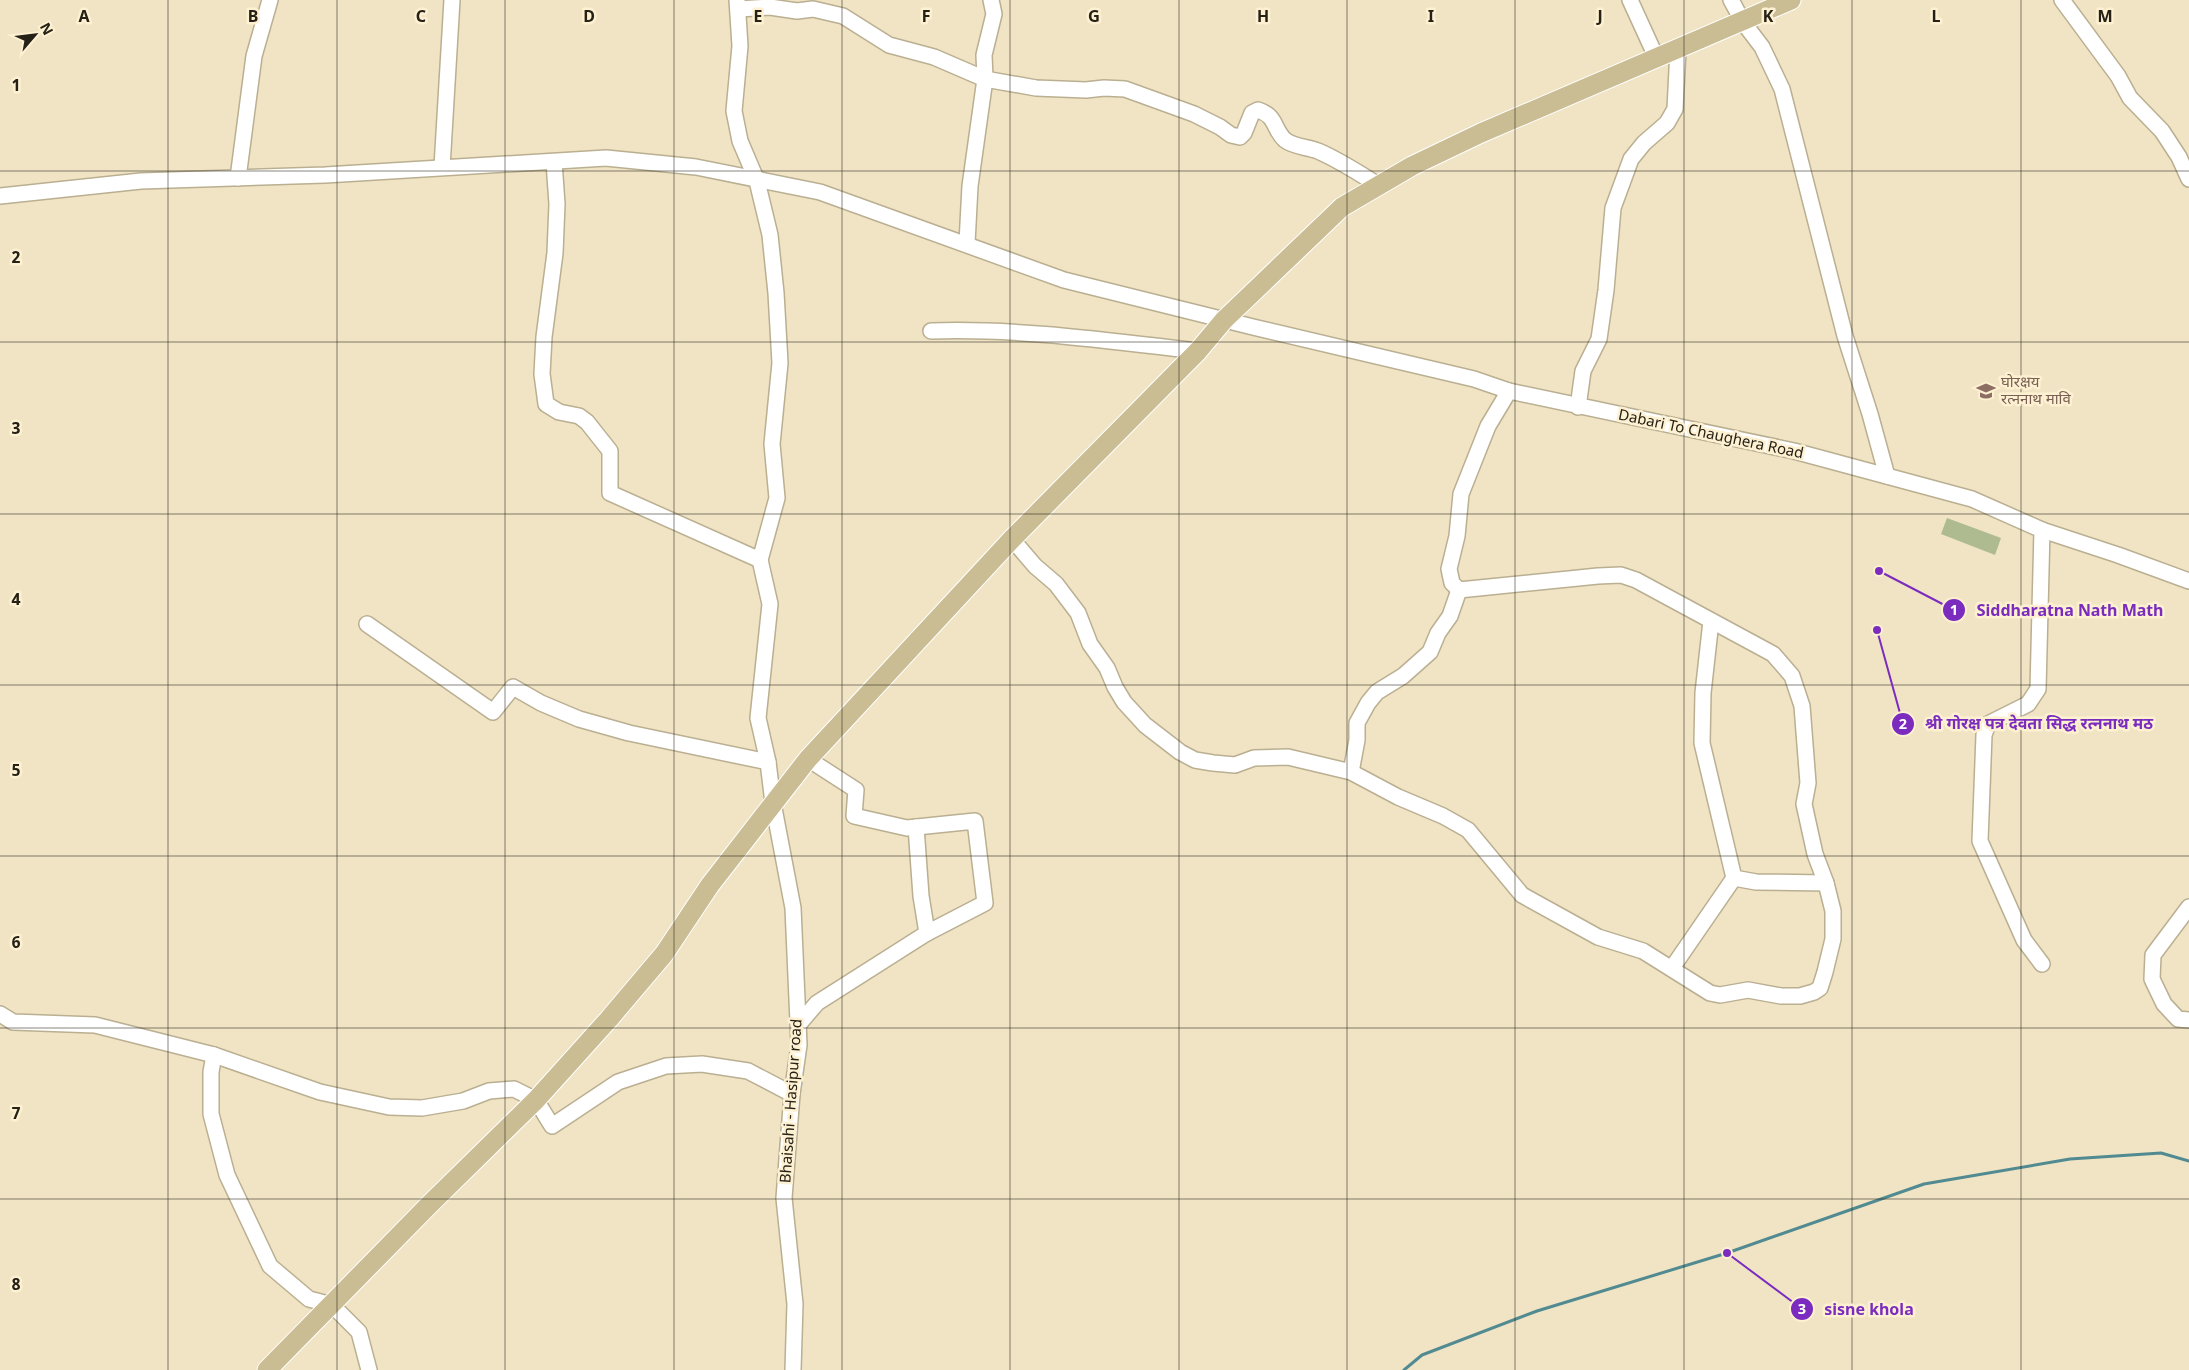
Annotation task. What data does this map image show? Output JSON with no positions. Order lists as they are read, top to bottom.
{
  "streets": {
    "street": ["Dabari To Chaughera Road", "Bhaisahi - Hasipur road"]
  },
  "places": {
    "school or university": ["घोरक्षय रत्ननाथ मावि"],
    "other": ["Siddharatna Nath Math", "श्री गोरक्ष पत्र देवता सिद्ध रत्ननाथ मठ", "sisne khola"]
  },
  "north": "top right",
  "grid": {
    "columns": [
      "A",
      "B",
      "C",
      "D",
      "E",
      "F",
      "G",
      "H",
      "I",
      "J",
      "K",
      "L",
      "M"
    ],
    "rows": [
      "1",
      "2",
      "3",
      "4",
      "5",
      "6",
      "7",
      "8"
    ]
  }
}
